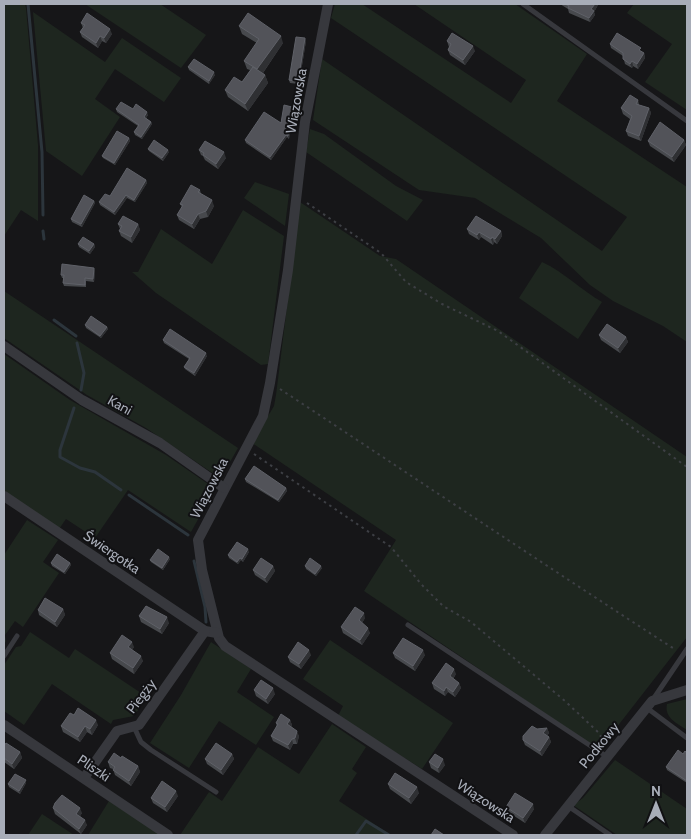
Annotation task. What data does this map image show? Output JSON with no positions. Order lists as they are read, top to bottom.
{
  "streets": {
    "street": [
      "Wiązowska",
      "Kani",
      "Świergotka",
      "Piegży",
      "Podkowy",
      "Pliszki"
    ]
  },
  "crossings": [
    ["Wiązowska", "Kani"],
    ["Świergotka", "Piegży"],
    ["Piegży", "Pliszki"]
  ],
  "north": "top"
}
